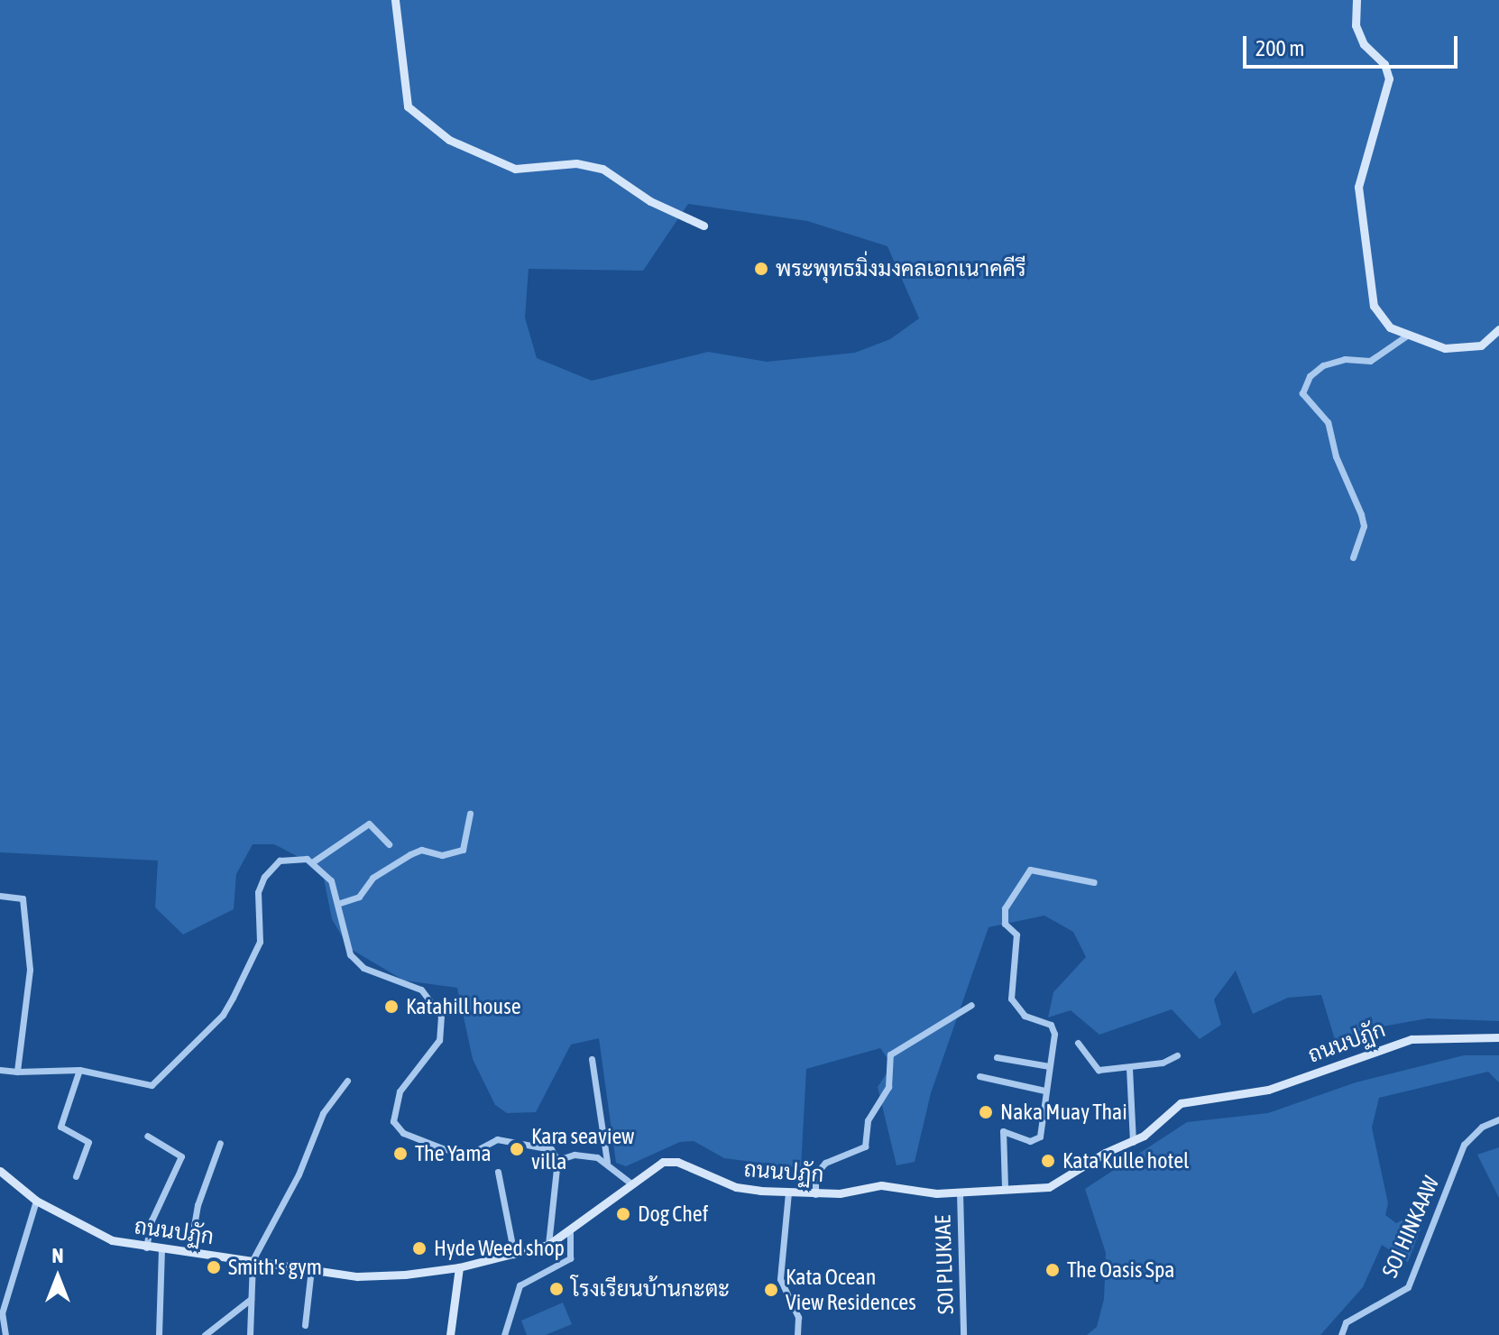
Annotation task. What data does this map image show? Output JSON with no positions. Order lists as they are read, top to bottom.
{
  "streets": {
    "main road": ["ถนนปฏัก"],
    "street": ["SOI HINKAAW", "SOI PLUKJAE"]
  },
  "crossings": [
    ["ถนนปฏัก", "SOI PLUKJAE"]
  ],
  "places": [
    "พระพุทธมิ่งมงคลเอกเนาคคีรี",
    "Katahill house",
    "Naka Muay Thai",
    "Kara seaview villa",
    "The Yama",
    "Kata Kulle hotel",
    "Dog Chef",
    "Hyde Weed shop",
    "Smith's gym",
    "The Oasis Spa",
    "โรงเรียนบ้านกะตะ",
    "Kata Ocean View Residences"
  ],
  "scale_bar": "200 m",
  "north": "top"
}
